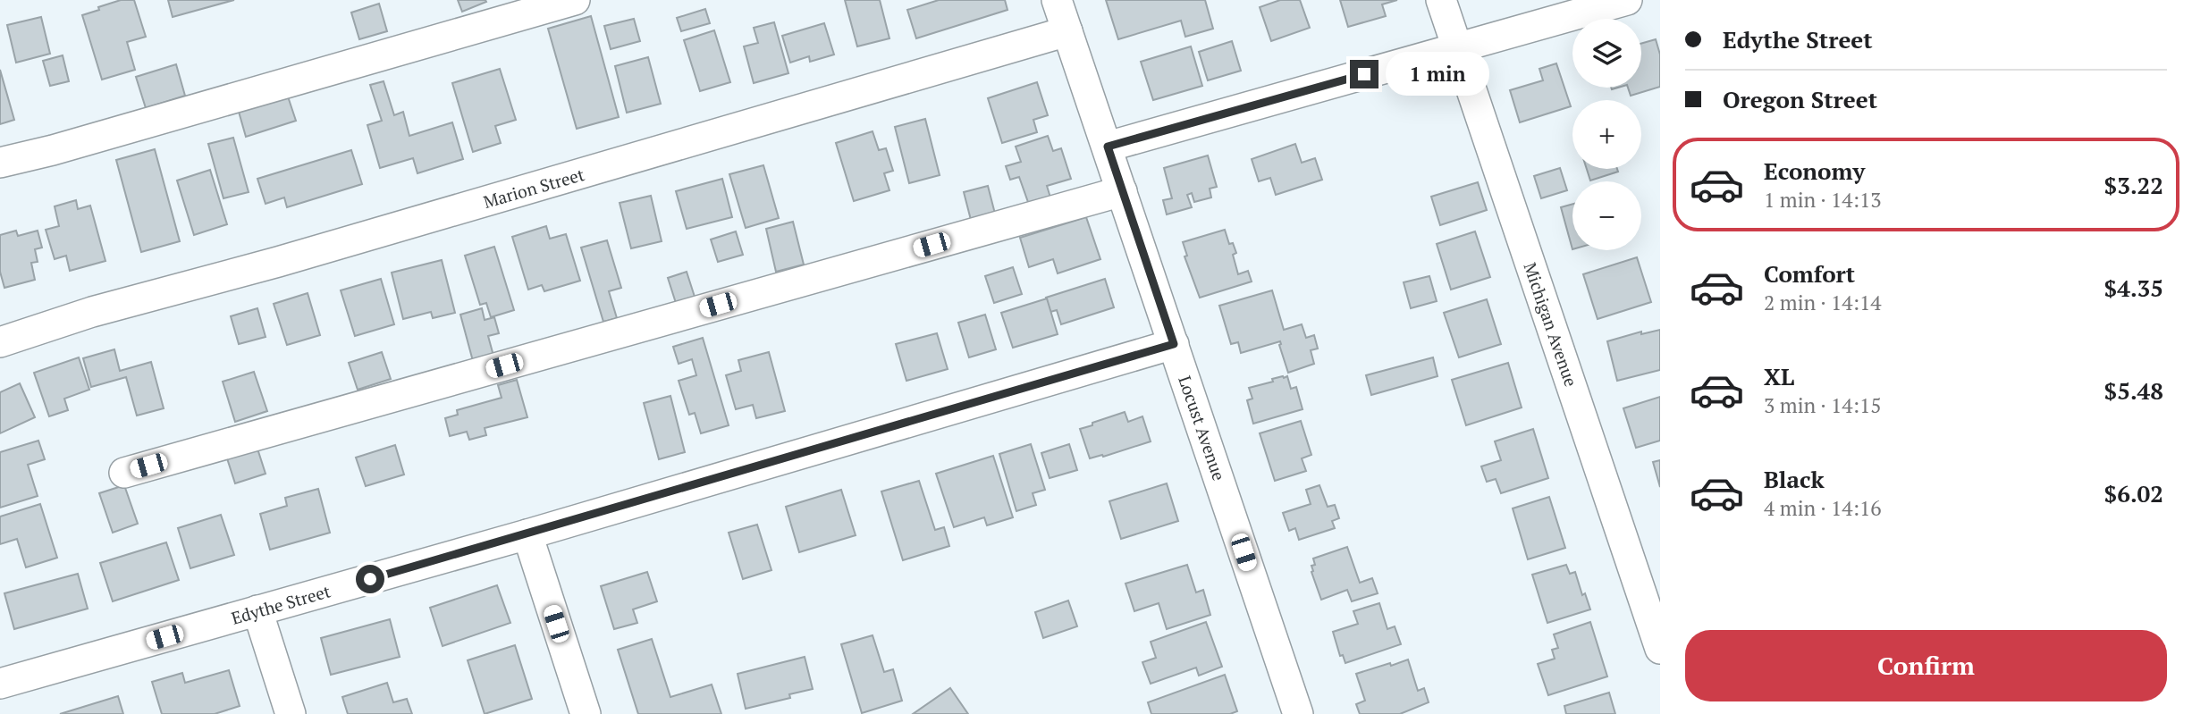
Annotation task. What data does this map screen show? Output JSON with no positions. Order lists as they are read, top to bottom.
{
  "streets": {
    "street": [
      "Marion Street",
      "Michigan Avenue",
      "Locust Avenue",
      "Edythe Street"
    ]
  },
  "crossings": [
    ["Marion Street", "Locust Avenue"],
    ["Locust Avenue", "Edythe Street"]
  ],
  "page": {
    "banner": ["Edythe Street", "Oregon Street"],
    "map_buttons": ["+", "−"],
    "bubble": "1 min",
    "list": [
      {
        "name": "Economy",
        "note": "1 min · 14:13",
        "value": "$3.22"
      },
      {
        "name": "Comfort",
        "note": "2 min · 14:14",
        "value": "$4.35"
      },
      {
        "name": "XL",
        "note": "3 min · 14:15",
        "value": "$5.48"
      },
      {
        "name": "Black",
        "note": "4 min · 14:16",
        "value": "$6.02"
      }
    ],
    "buttons": "Confirm"
  }
}
